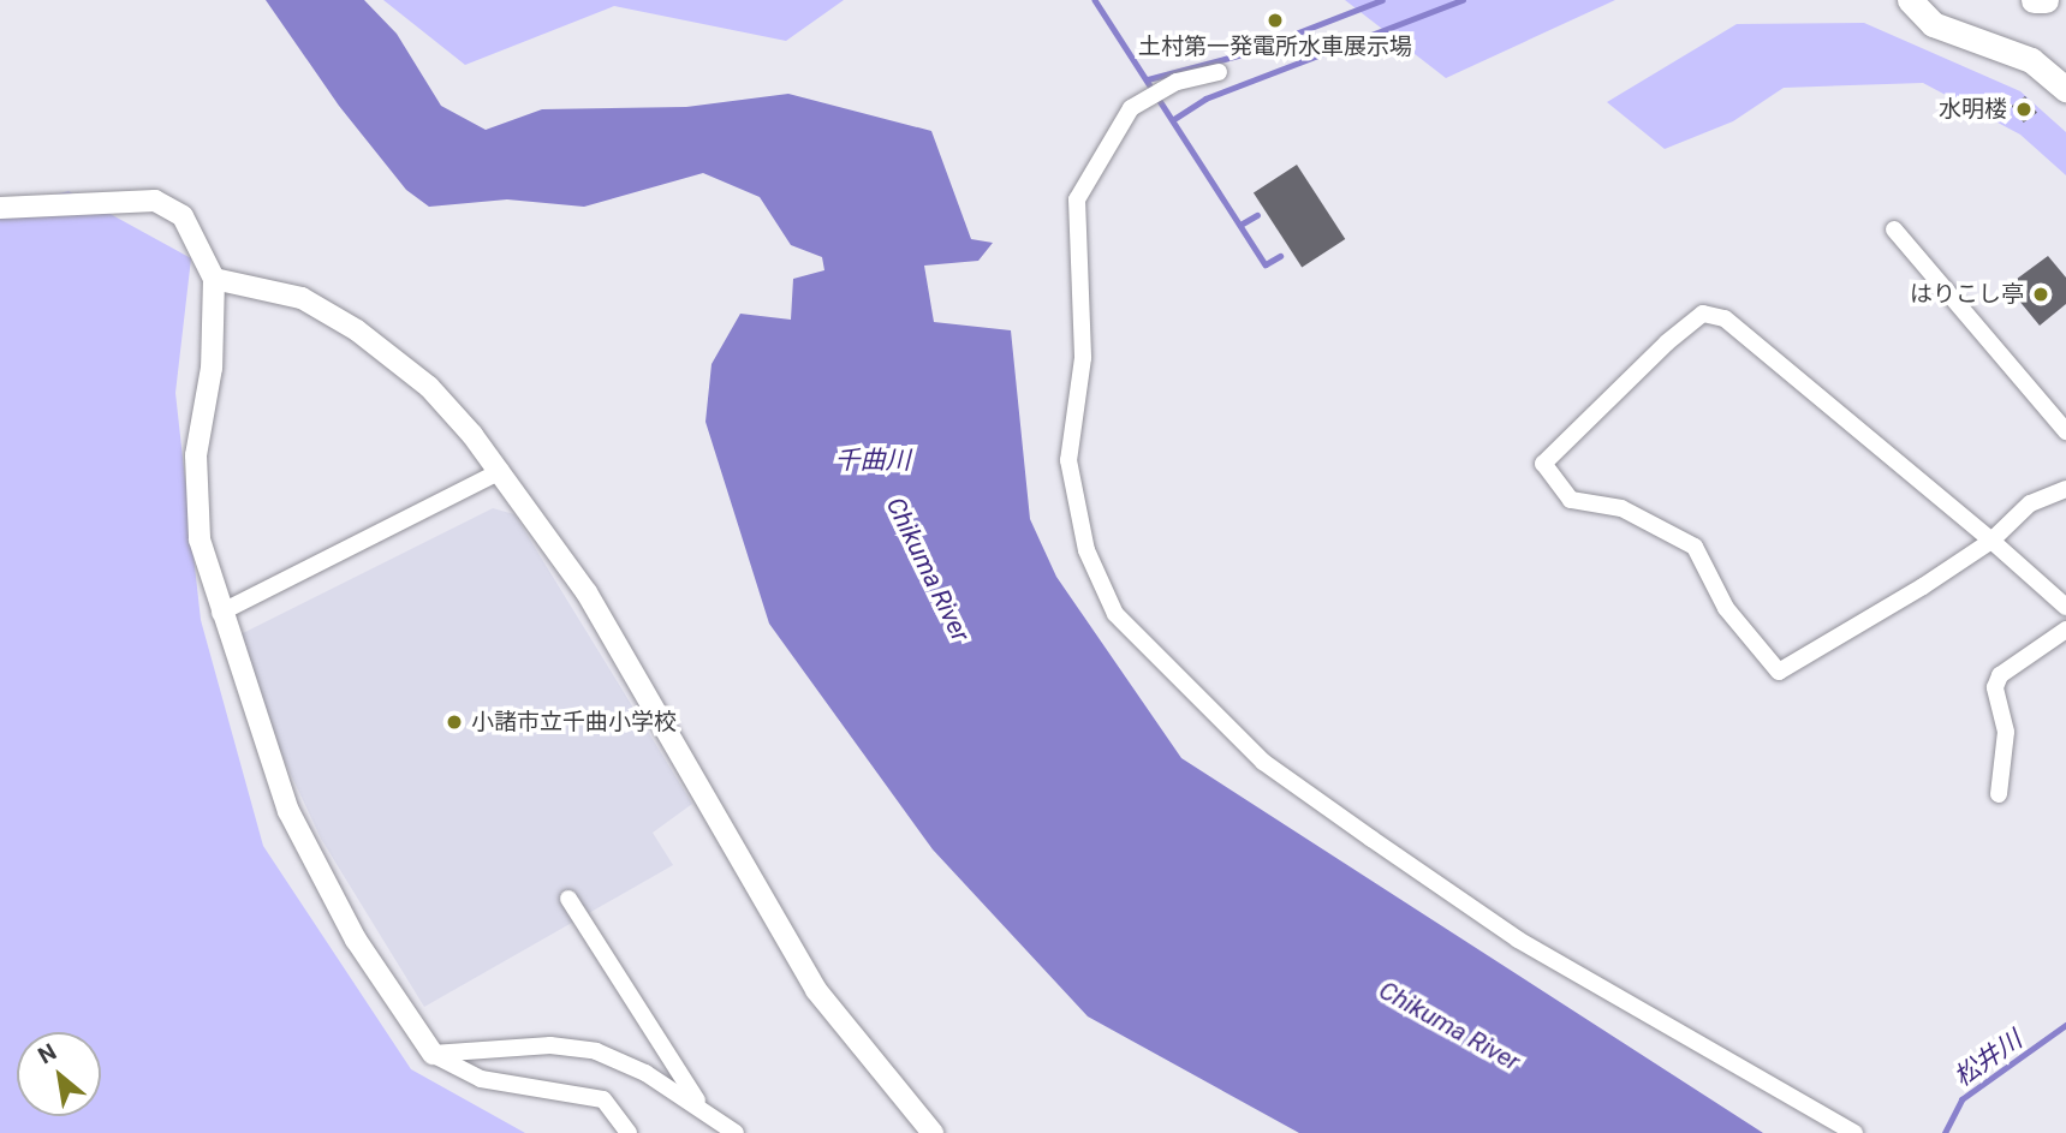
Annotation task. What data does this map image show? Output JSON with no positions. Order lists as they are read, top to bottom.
{
  "water": ["千曲川", "Chikuma River", "松井川"],
  "places": [
    "土村第一発電所水車展示場",
    "水明楼",
    "はりこし亭",
    "小諸市立千曲小学校"
  ],
  "north": "top left"
}
